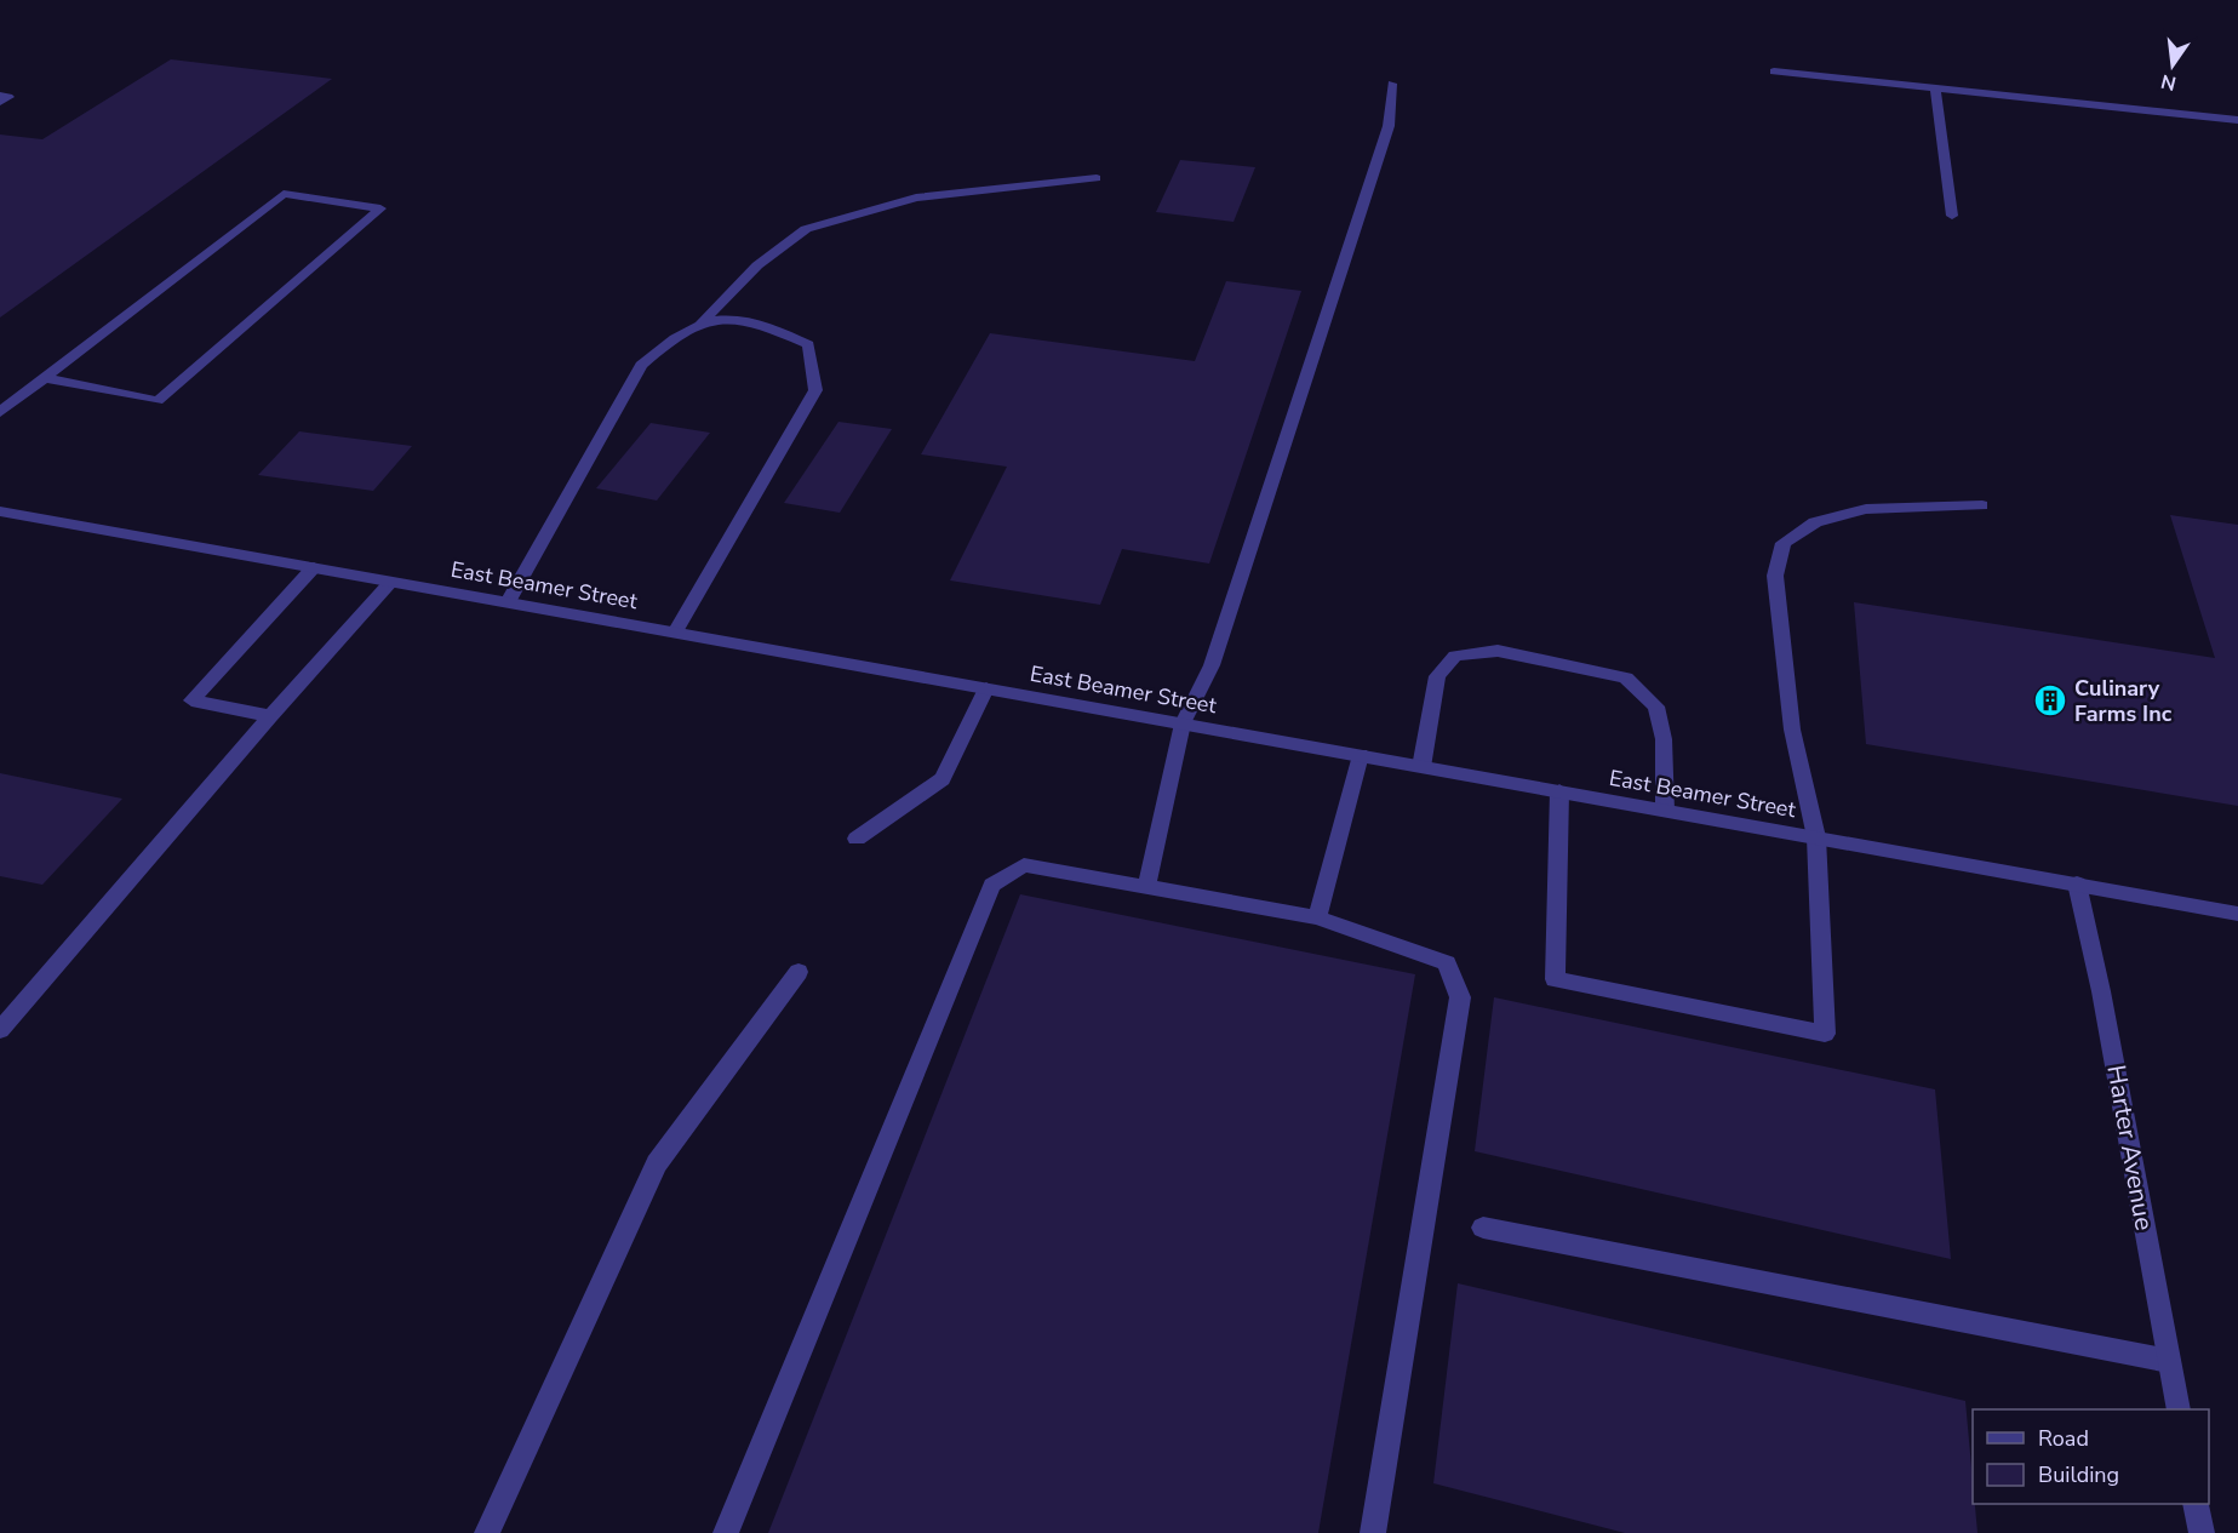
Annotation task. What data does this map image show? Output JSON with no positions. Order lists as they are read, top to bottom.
{
  "streets": {
    "street": ["East Beamer Street", "Harter Avenue"]
  },
  "crossings": [
    ["East Beamer Street", "Harter Avenue"]
  ],
  "places": {
    "building": ["Culinary Farms Inc"]
  },
  "legend": ["Road", "Building"],
  "north": "bottom"
}
